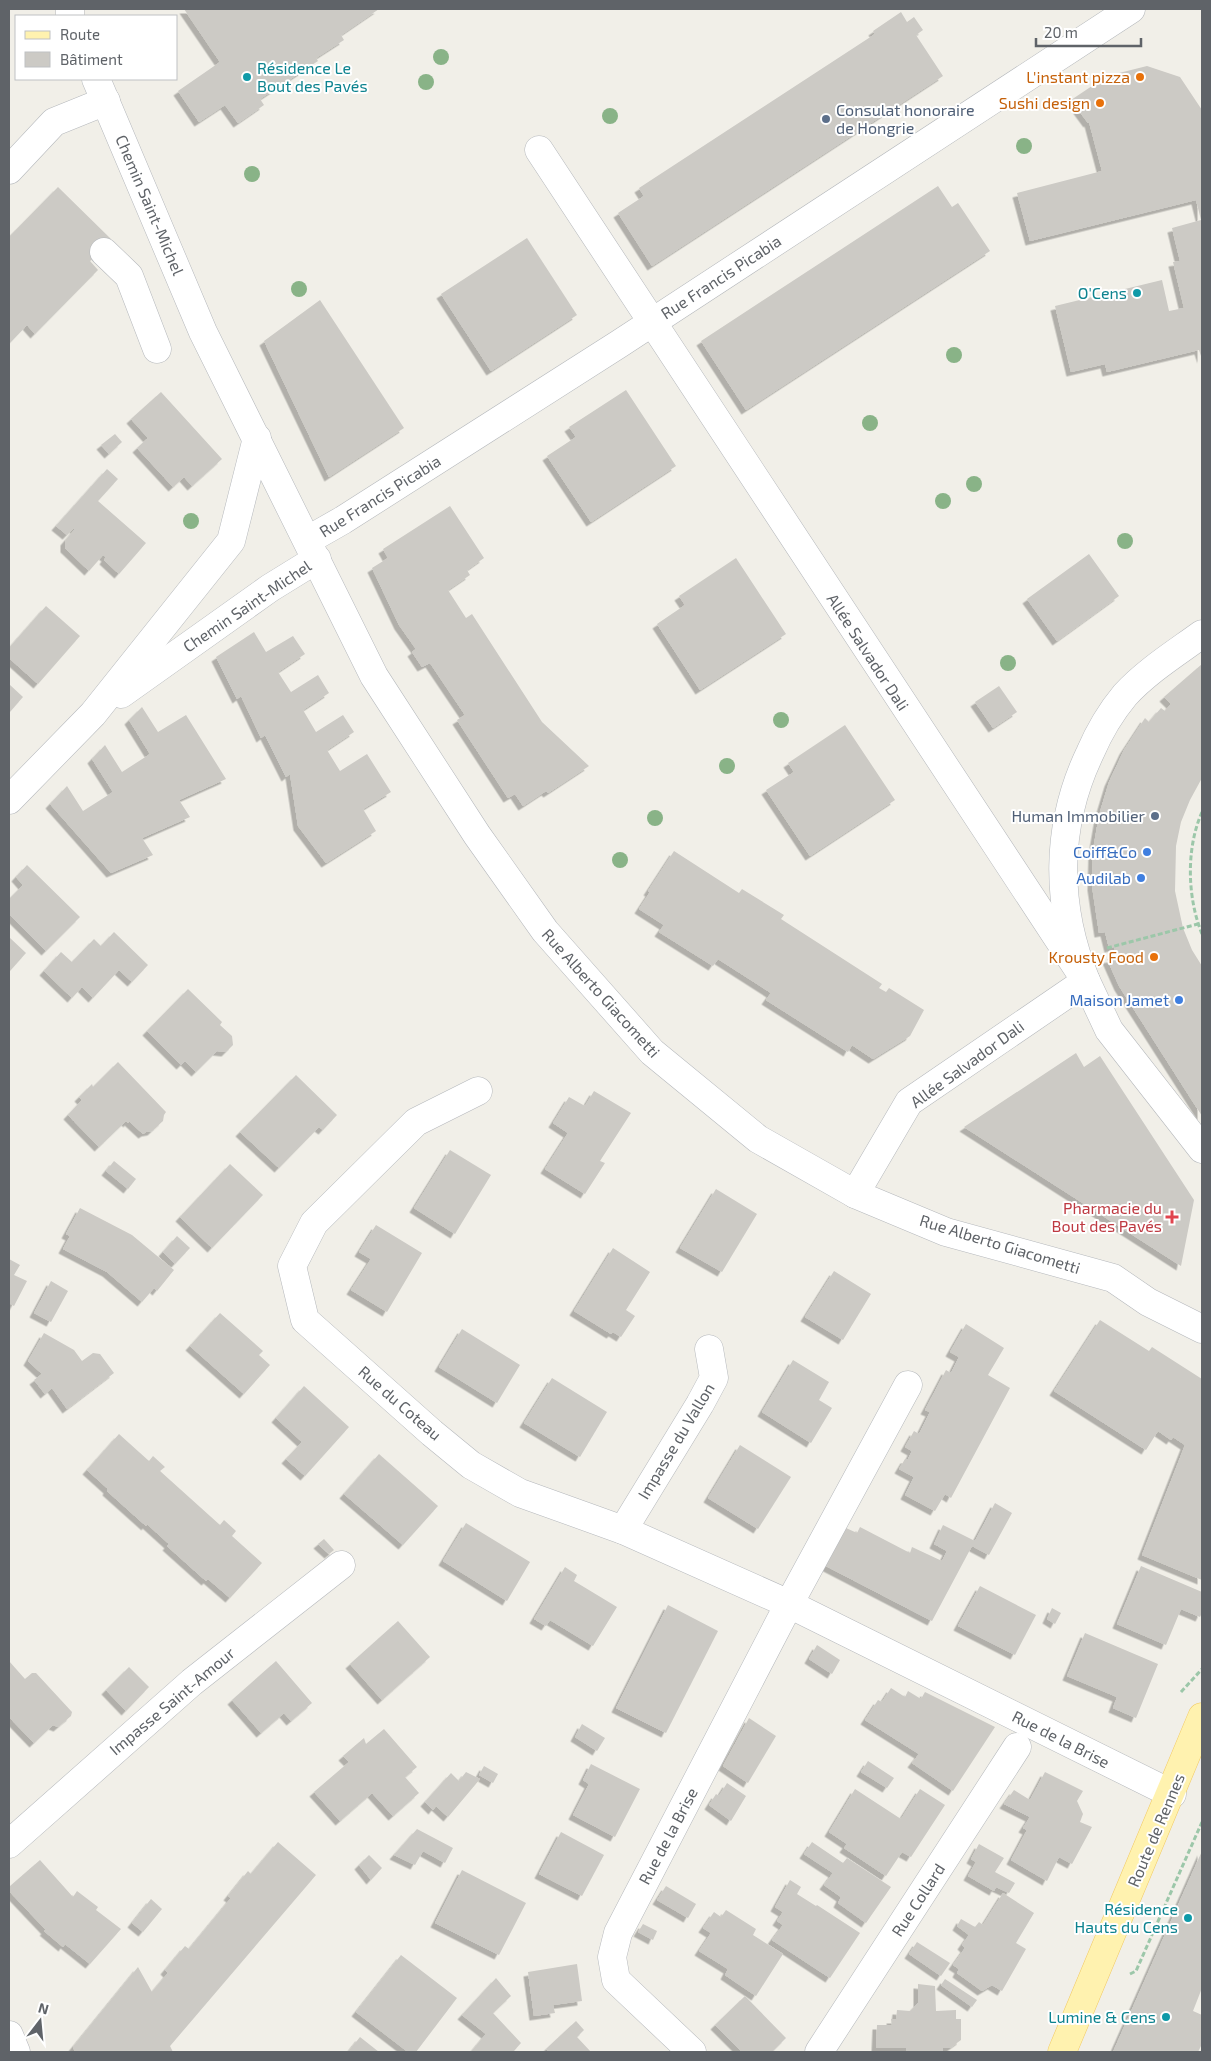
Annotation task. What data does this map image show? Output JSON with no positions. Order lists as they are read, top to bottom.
{
  "streets": {
    "main road": ["Route de Rennes"],
    "street": [
      "Chemin Saint-Michel",
      "Rue Francis Picabia",
      "Allée Salvador Dali",
      "Rue Alberto Giacometti",
      "Rue du Coteau",
      "Impasse du Vallon",
      "Impasse Saint-Amour",
      "Rue de la Brise",
      "Rue Collard"
    ]
  },
  "crossings": [
    ["Chemin Saint-Michel", "Rue Francis Picabia"],
    ["Chemin Saint-Michel", "Rue Alberto Giacometti"],
    ["Rue Francis Picabia", "Allée Salvador Dali"],
    ["Rue Francis Picabia", "Rue Alberto Giacometti"],
    ["Allée Salvador Dali", "Rue Alberto Giacometti"],
    ["Rue du Coteau", "Impasse du Vallon"],
    ["Rue du Coteau", "Rue de la Brise"],
    ["Rue de la Brise", "Route de Rennes"]
  ],
  "places": {
    "other": [
      "Résidence Le Bout des Pavés",
      "L'instant pizza",
      "Sushi design",
      "Consulat honoraire de Hongrie",
      "O'Cens",
      "Human Immobilier",
      "Coiff&Co",
      "Audilab",
      "Krousty Food",
      "Maison Jamet",
      "Résidence Hauts du Cens",
      "Lumine & Cens"
    ],
    "health": ["Pharmacie du Bout des Pavés"]
  },
  "legend": ["Route", "Bâtiment"],
  "scale_bar": "20 m",
  "north": "top"
}
